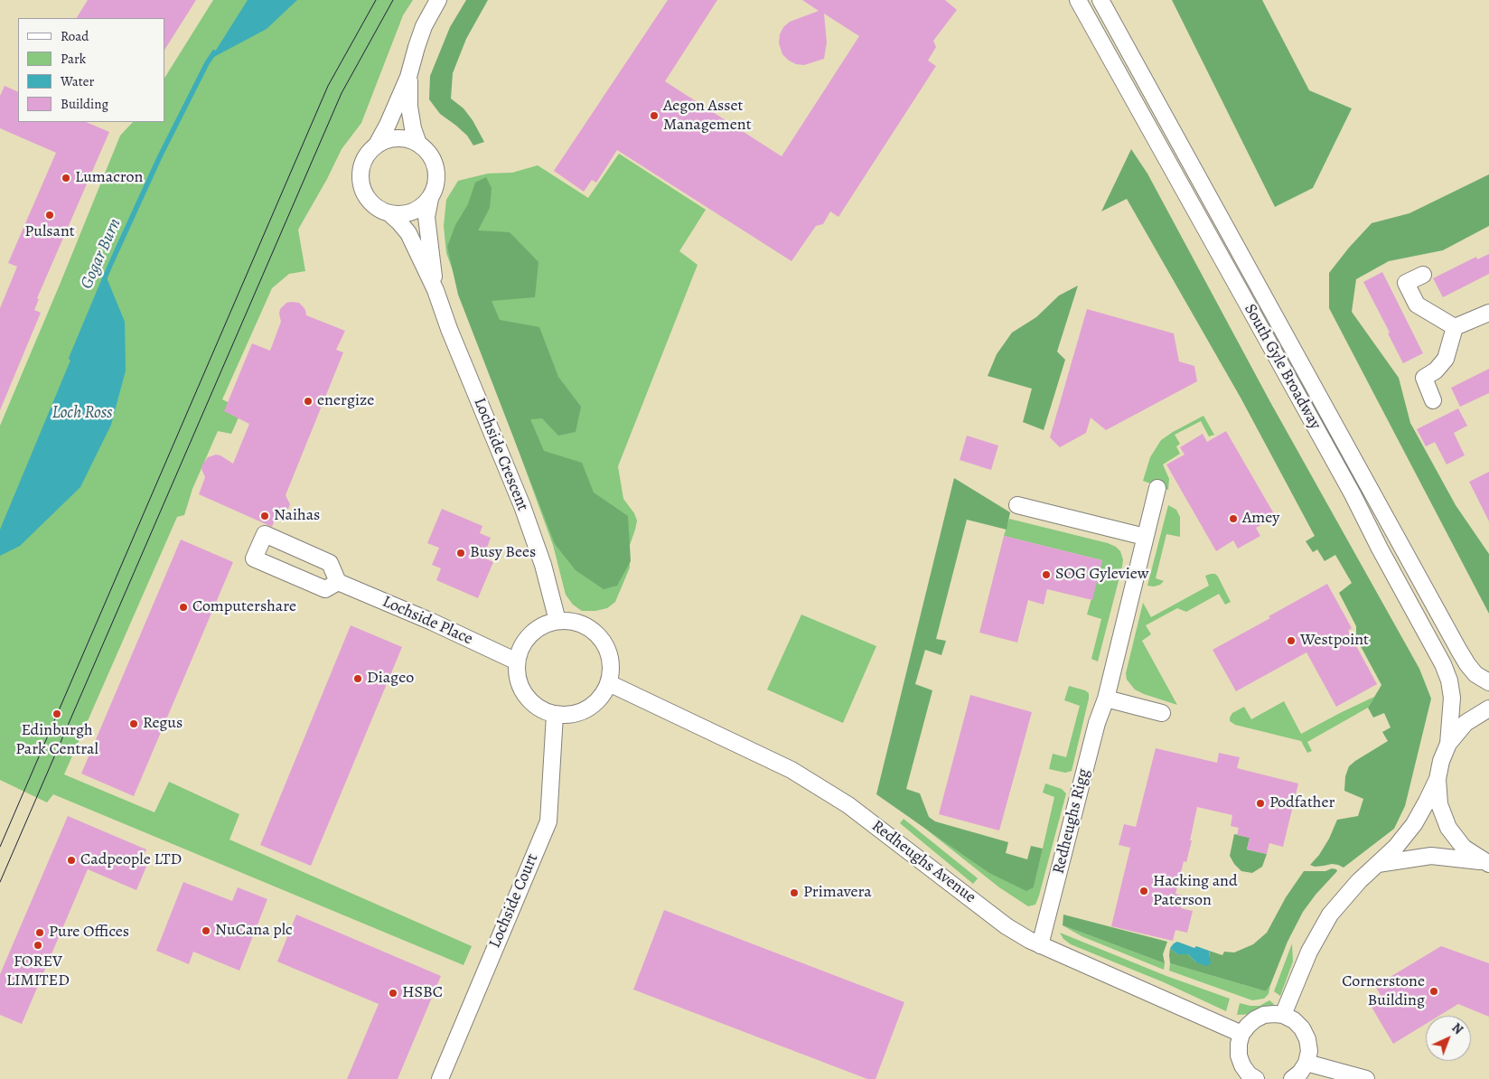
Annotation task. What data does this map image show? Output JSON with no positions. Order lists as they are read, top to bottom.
{
  "streets": {
    "street": [
      "South Gyle Broadway",
      "Lochside Crescent",
      "Lochside Place",
      "Redheughs Rigg",
      "Redheughs Avenue",
      "Lochside Court"
    ]
  },
  "crossings": [
    ["Lochside Crescent", "Lochside Place"],
    ["Lochside Crescent", "Redheughs Avenue"],
    ["Lochside Crescent", "Lochside Court"],
    ["Lochside Place", "Redheughs Avenue"],
    ["Lochside Place", "Lochside Court"],
    ["Redheughs Rigg", "Redheughs Avenue"],
    ["Redheughs Avenue", "Lochside Court"]
  ],
  "water": ["Gogar Burn", "Loch Ross"],
  "places": [
    "Aegon Asset Management",
    "Lumacron",
    "Pulsant",
    "energize",
    "Naihas",
    "Amey",
    "Busy Bees",
    "SOG Gyleview",
    "Computershare",
    "Westpoint",
    "Diageo",
    "Edinburgh Park Central",
    "Regus",
    "Podfather",
    "Cadpeople LTD",
    "Hacking and Paterson",
    "Primavera",
    "NuCana plc",
    "Pure Offices",
    "FOREV LIMITED",
    "Cornerstone Building",
    "HSBC"
  ],
  "legend": [
    "Road",
    "Park",
    "Water",
    "Building"
  ],
  "north": "top right"
}
